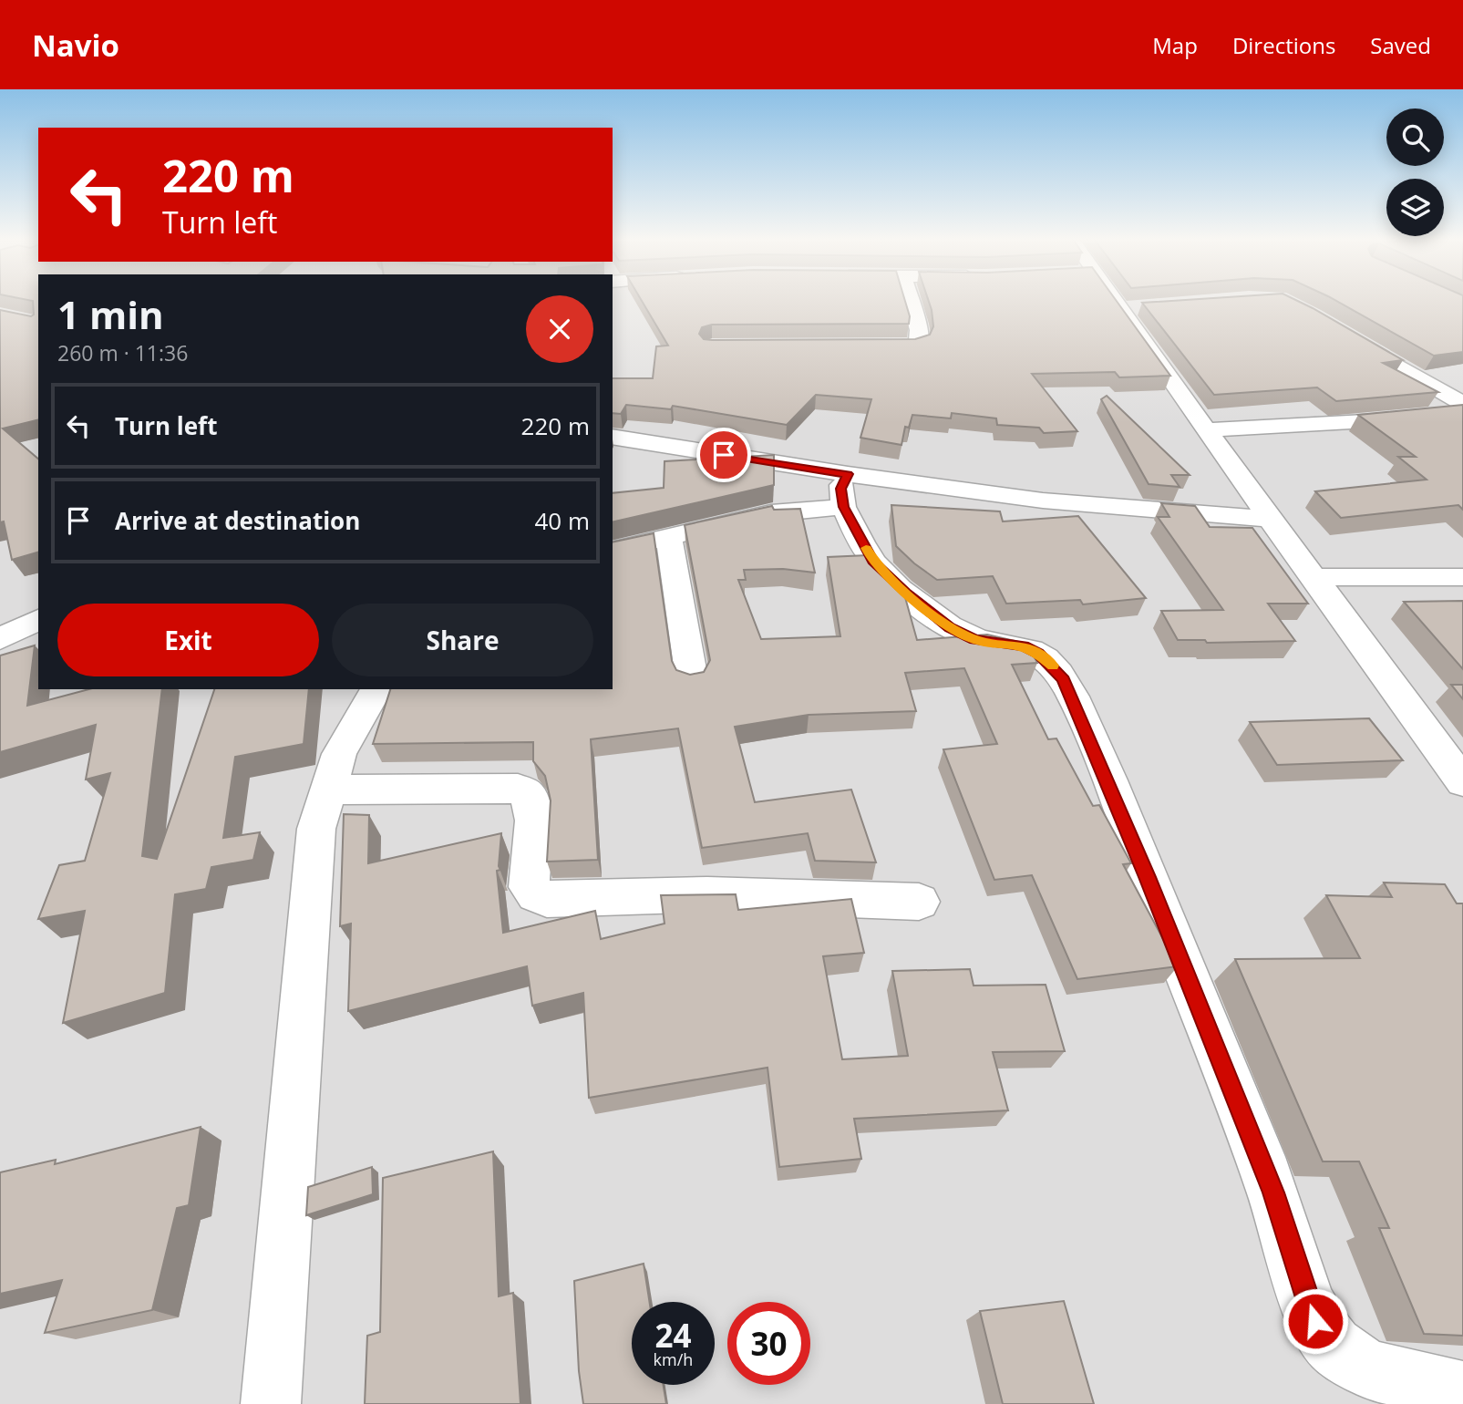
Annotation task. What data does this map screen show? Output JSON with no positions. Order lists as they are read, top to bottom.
{
  "page": {
    "header": "Navio",
    "nav": ["Map", "Directions", "Saved"],
    "turn": ["220 m", "Turn left"],
    "heading": ["1 min", "260 m · 11:36"],
    "list": [
      {
        "name": "Turn left",
        "value": "220 m"
      },
      {
        "name": "Arrive at destination",
        "value": "40 m"
      }
    ],
    "buttons": ["Exit", "Share"],
    "speed": "24 km/h",
    "limit": "30"
  }
}
